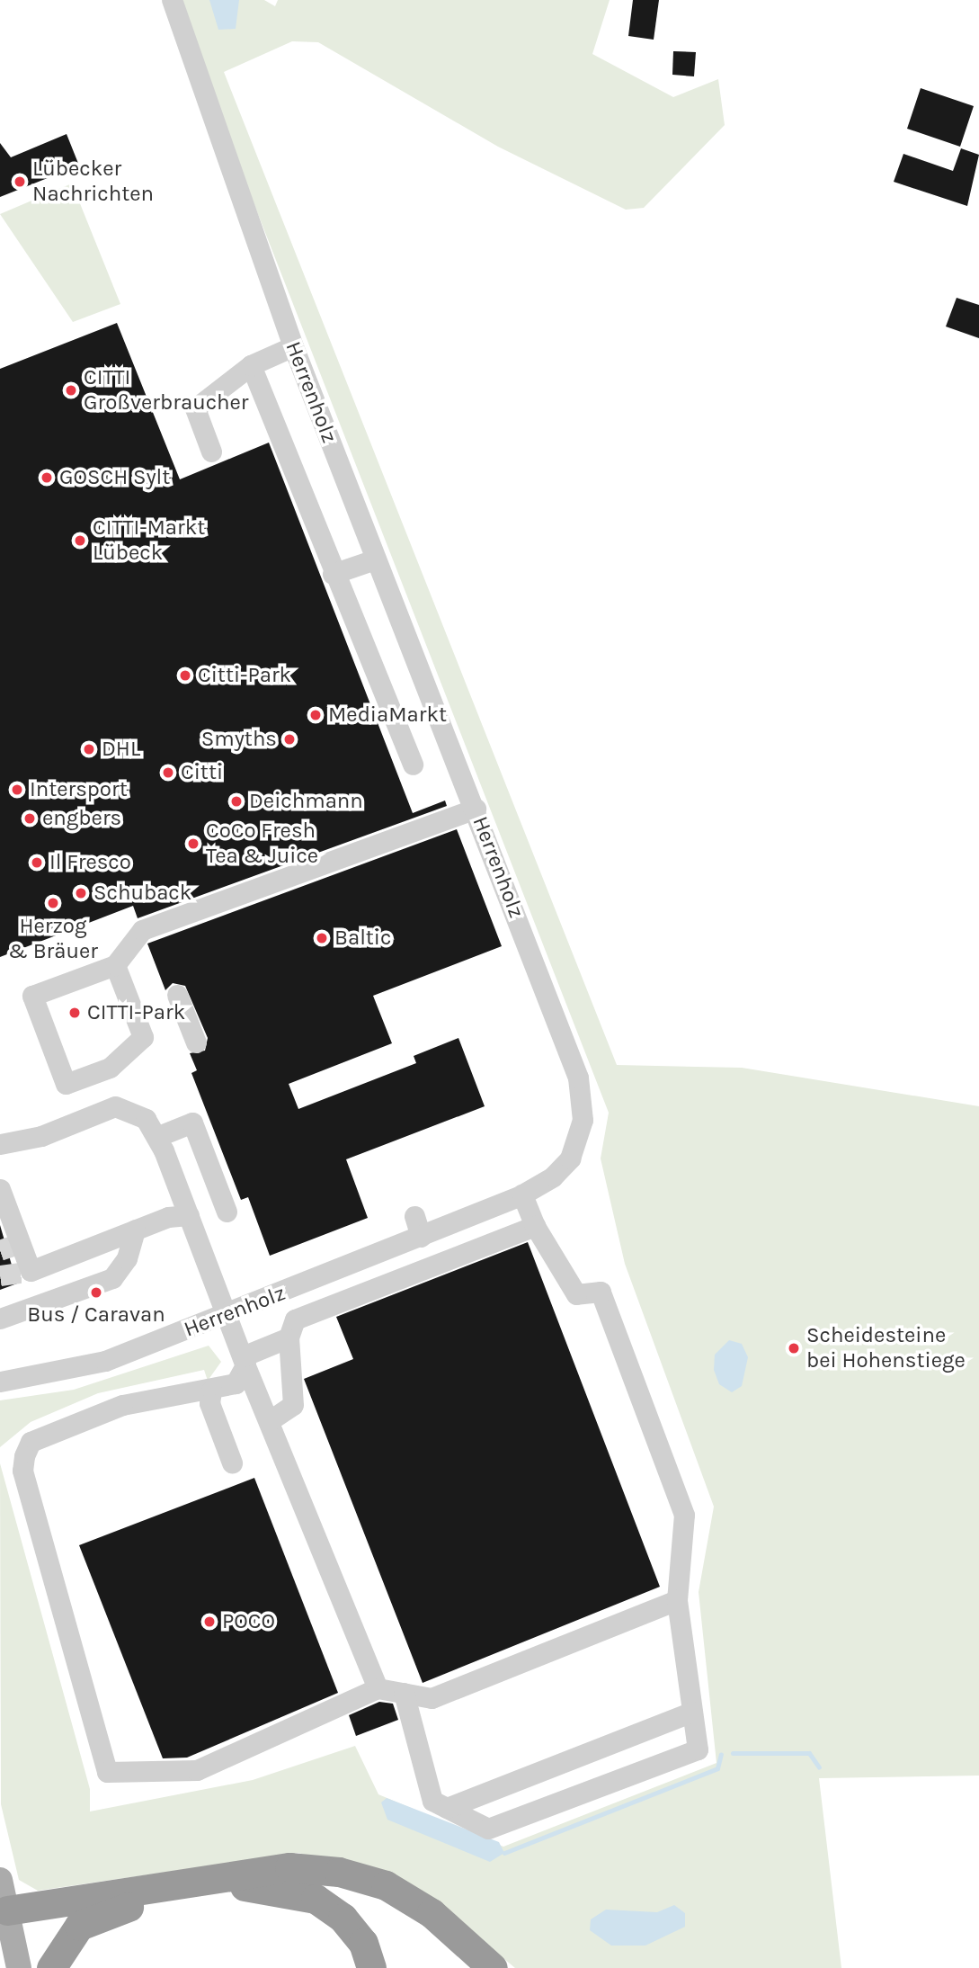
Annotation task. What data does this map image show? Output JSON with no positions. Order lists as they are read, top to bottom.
{
  "streets": {
    "street": ["Herrenholz"]
  },
  "places": [
    "Lübecker Nachrichten",
    "CITTI Großverbraucher",
    "GOSCH Sylt",
    "CITTI-Markt Lübeck",
    "Citti-Park",
    "MediaMarkt",
    "Smyths",
    "DHL",
    "Citti",
    "Intersport",
    "Deichmann",
    "engbers",
    "CoCo Fresh Tea & Juice",
    "Il Fresco",
    "Schuback",
    "Herzog & Bräuer",
    "Baltic",
    "CITTI-Park",
    "Bus / Caravan",
    "Scheidesteine bei Hohenstiege",
    "POCO"
  ]
}
